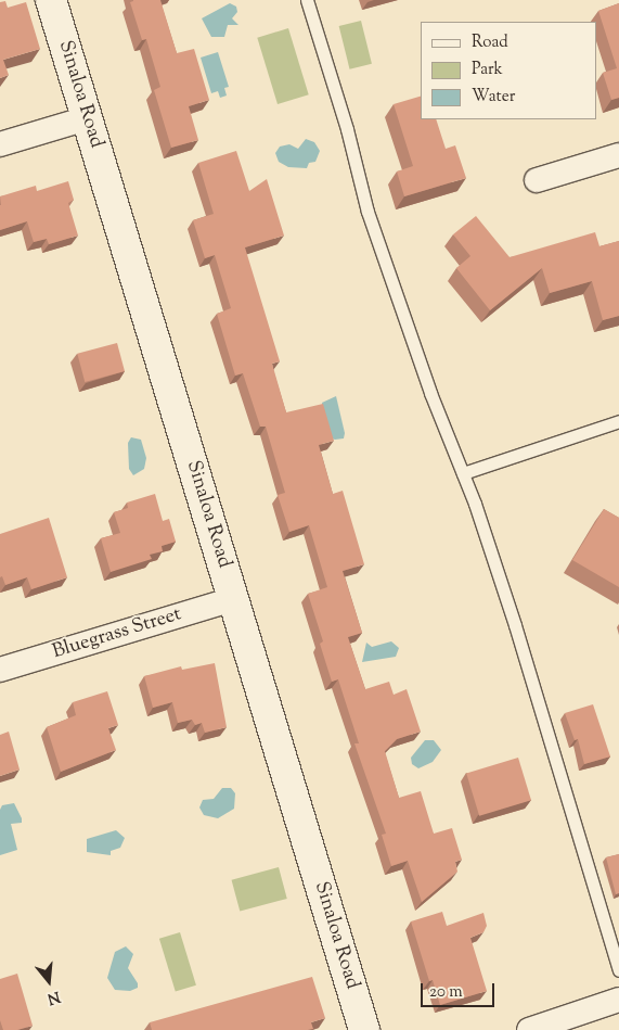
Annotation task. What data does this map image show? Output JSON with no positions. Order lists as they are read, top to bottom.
{
  "streets": {
    "street": ["Sinaloa Road", "Bluegrass Street"]
  },
  "crossings": [
    ["Sinaloa Road", "Bluegrass Street"]
  ],
  "legend": ["Road", "Park", "Water"],
  "scale_bar": "20 m",
  "north": "bottom"
}
